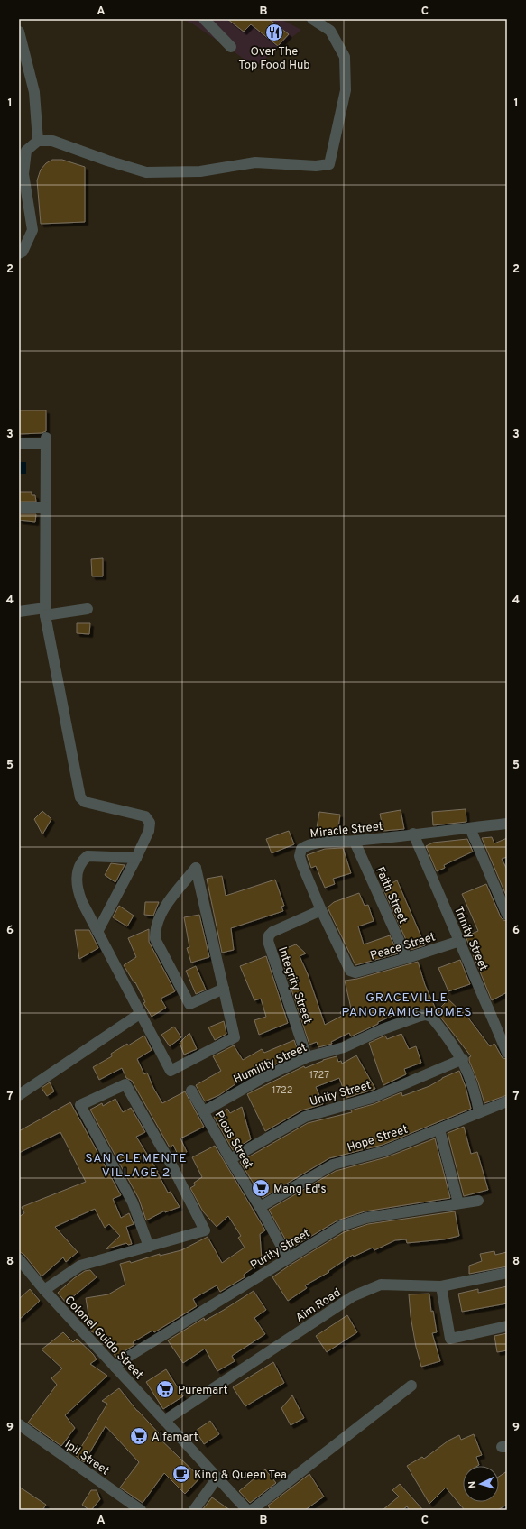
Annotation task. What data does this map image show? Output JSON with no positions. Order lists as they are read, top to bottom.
{
  "streets": {
    "street": [
      "Miracle Street",
      "Faith Street",
      "Trinity Street",
      "Peace Street",
      "Integrity Street",
      "Humility Street",
      "Unity Street",
      "Hope Street",
      "Pious Street",
      "Purity Street",
      "Aim Road",
      "Colonel Guido Street",
      "Ipil Street"
    ]
  },
  "crossings": [
    ["Miracle Street", "Faith Street"],
    ["Miracle Street", "Trinity Street"],
    ["Miracle Street", "Peace Street"],
    ["Miracle Street", "Integrity Street"],
    ["Faith Street", "Peace Street"],
    ["Trinity Street", "Peace Street"],
    ["Integrity Street", "Humility Street"],
    ["Humility Street", "Unity Street"],
    ["Humility Street", "Hope Street"],
    ["Humility Street", "Pious Street"],
    ["Unity Street", "Pious Street"],
    ["Hope Street", "Pious Street"],
    ["Pious Street", "Purity Street"],
    ["Purity Street", "Colonel Guido Street"],
    ["Aim Road", "Colonel Guido Street"]
  ],
  "districts": ["GRACEVILLE PANORAMIC HOMES", "SAN CLEMENTE VILLAGE 2"],
  "places": {
    "restaurant": ["Over The Top Food Hub"],
    "supermarket": ["Mang Ed's", "Puremart", "Alfamart"],
    "cafe": ["King & Queen Tea"]
  },
  "house_numbers": ["1727", "1722"],
  "north": "left",
  "grid": {
    "columns": ["A", "B", "C"],
    "rows": [
      "1",
      "2",
      "3",
      "4",
      "5",
      "6",
      "7",
      "8",
      "9"
    ]
  }
}
